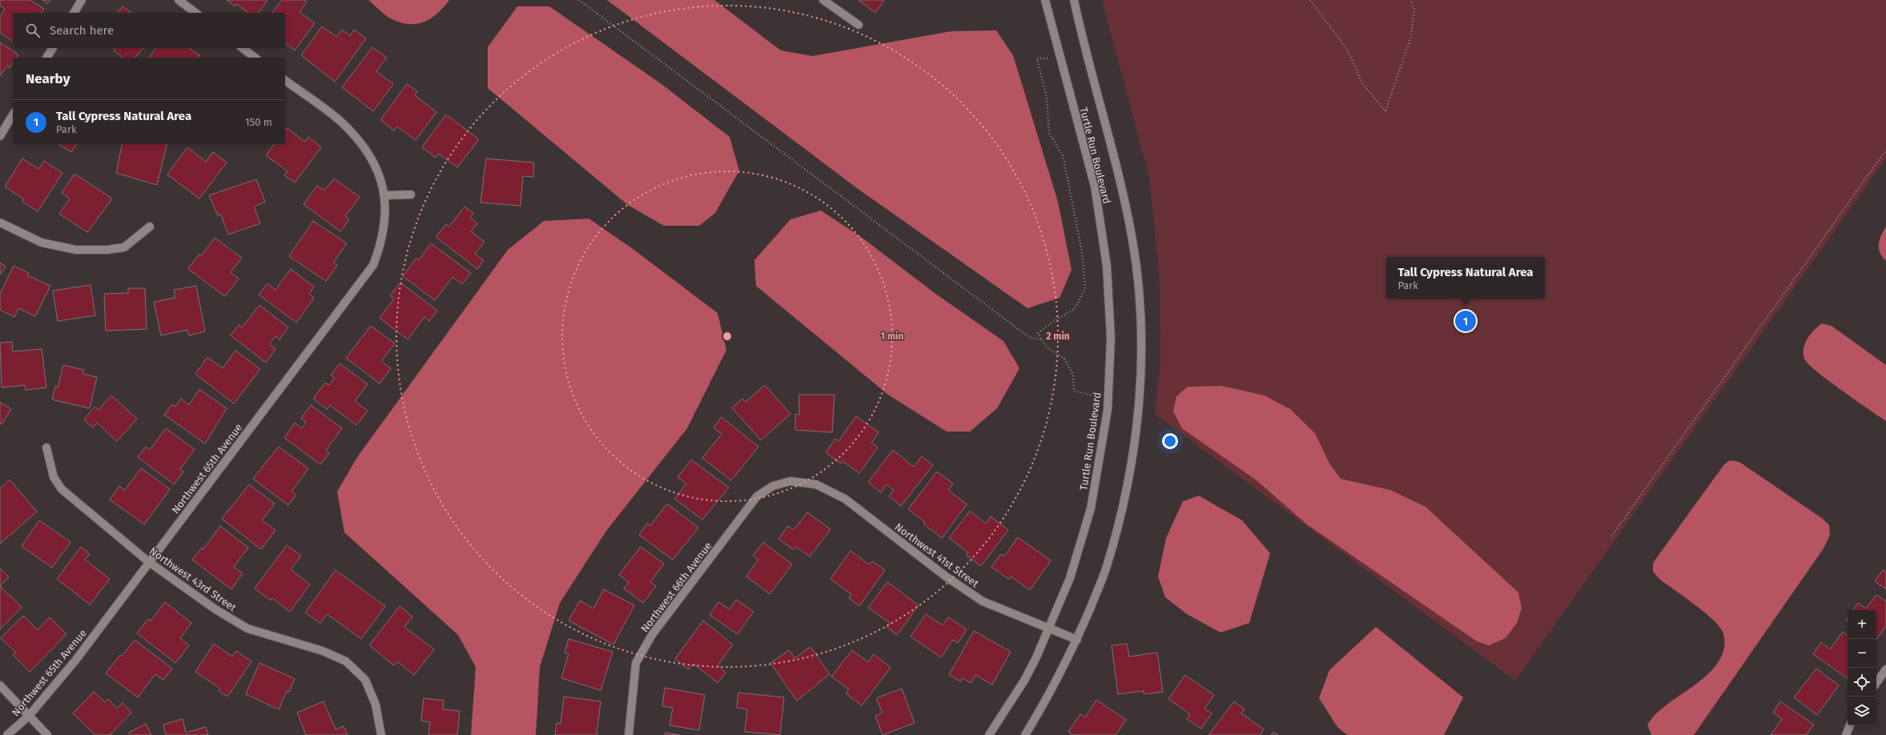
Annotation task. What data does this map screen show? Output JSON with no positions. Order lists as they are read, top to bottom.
{
  "streets": {
    "street": [
      "Turtle Run Boulevard",
      "Northwest 65th Avenue",
      "Northwest 41st Street",
      "Northwest 43rd Street",
      "Northwest 66th Avenue"
    ]
  },
  "crossings": [
    ["Turtle Run Boulevard", "Northwest 41st Street"],
    ["Northwest 65th Avenue", "Northwest 43rd Street"],
    ["Northwest 41st Street", "Northwest 66th Avenue"]
  ],
  "page": {
    "search": "Search here",
    "heading": "Nearby",
    "list": [
      {
        "mark": "1",
        "name": "Tall Cypress Natural Area",
        "note": "Park",
        "value": "150 m"
      }
    ],
    "popup": ["Tall Cypress Natural Area", "Park"],
    "pins": "1",
    "map_buttons": ["+", "−"]
  },
  "rings": ["1 min", "2 min"]
}
